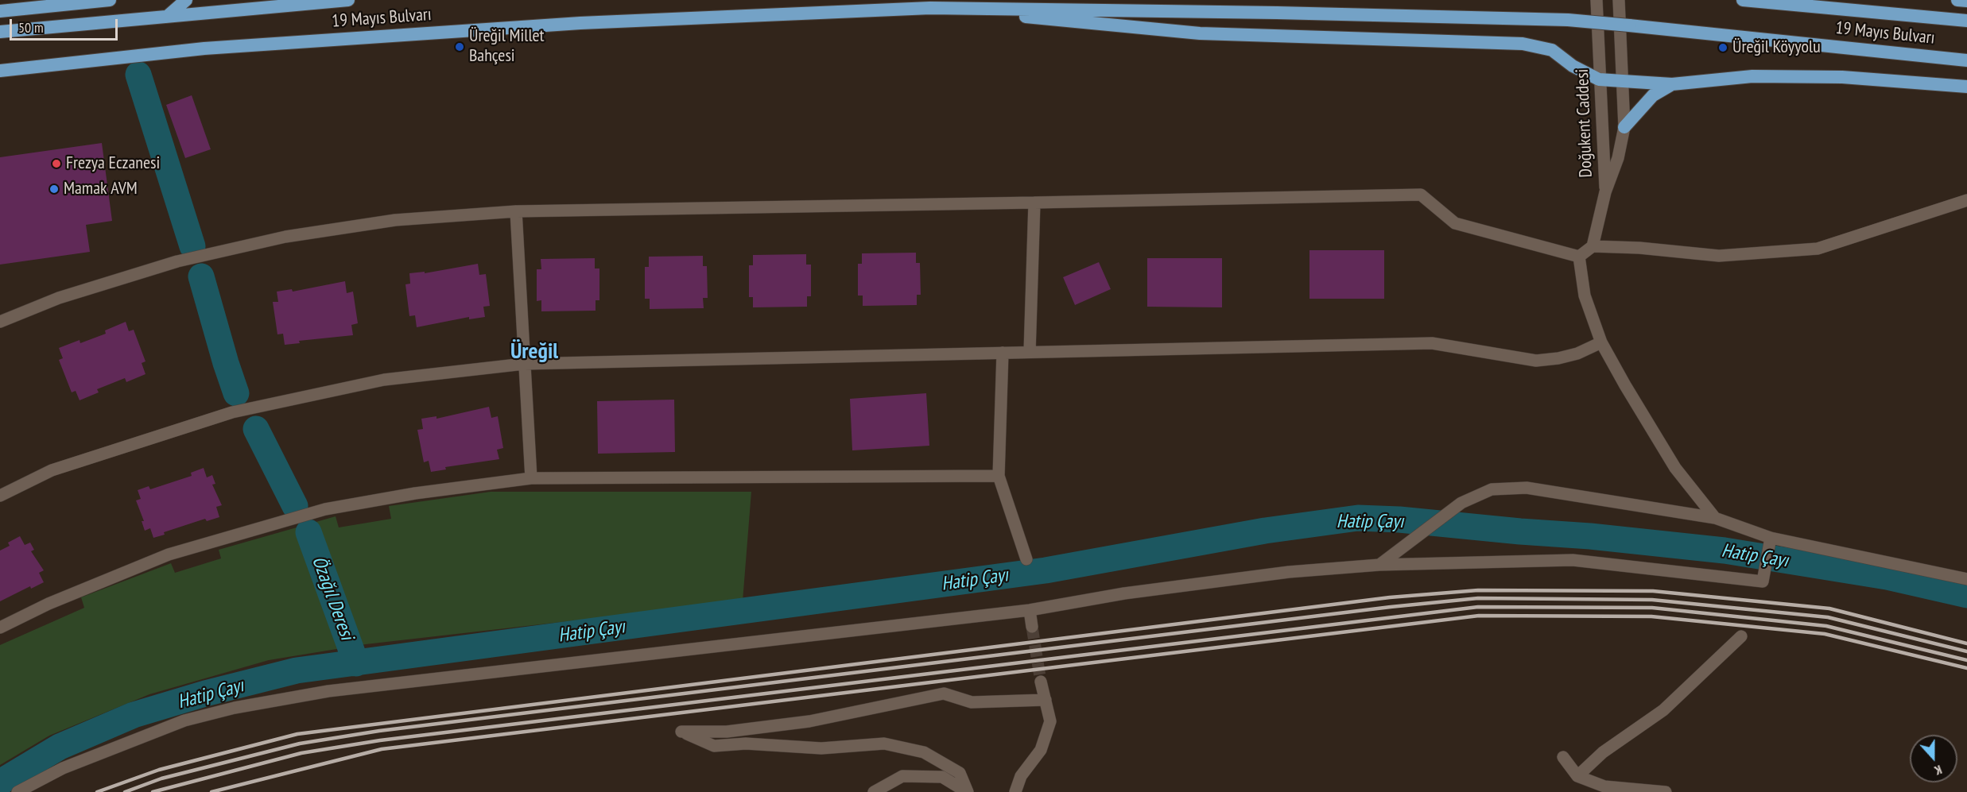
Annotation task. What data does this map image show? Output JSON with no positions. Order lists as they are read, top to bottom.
{
  "streets": {
    "highway": ["19 Mayıs Bulvarı"],
    "street": ["Doğukent Caddesi"]
  },
  "districts": ["Üreğil"],
  "water": ["Hatip Çayı", "Özağıl Deresi"],
  "places": [
    "Üreğil Millet Bahçesi",
    "Üreğil Köyyolu",
    "Frezya Eczanesi",
    "Mamak AVM"
  ],
  "scale_bar": "50 m",
  "north": "bottom"
}
